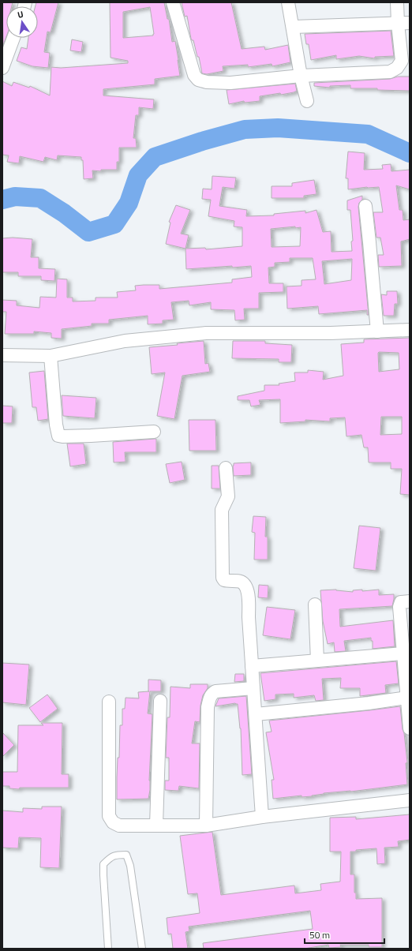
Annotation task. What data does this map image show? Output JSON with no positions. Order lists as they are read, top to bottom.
{
  "scale_bar": "50 m",
  "north": "top"
}
